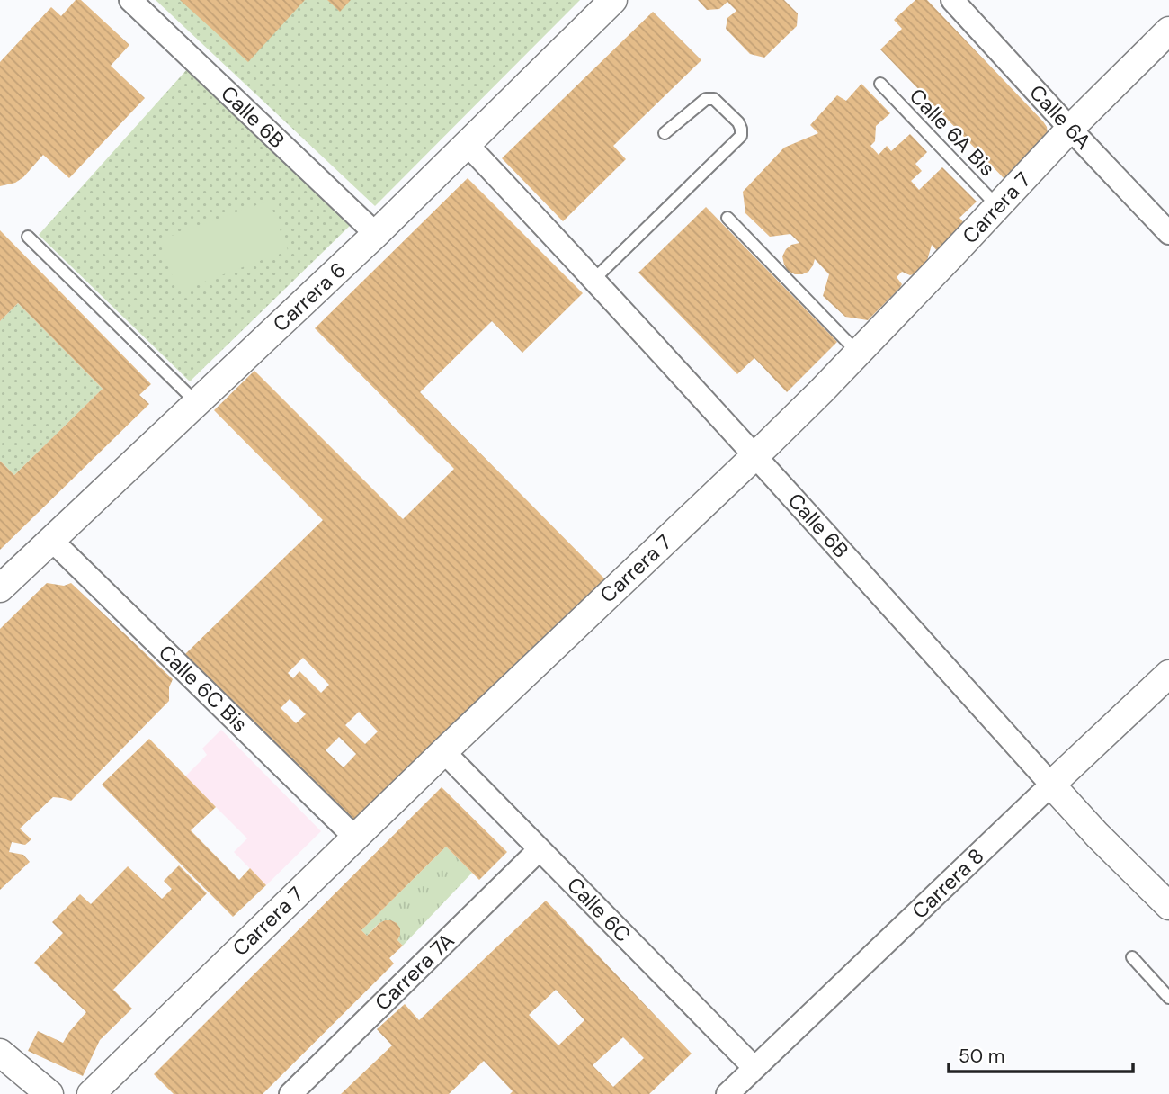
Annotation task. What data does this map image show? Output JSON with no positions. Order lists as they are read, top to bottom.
{
  "streets": {
    "street": [
      "Calle 6B",
      "Calle 6A",
      "Carrera 7",
      "Carrera 6",
      "Calle 6C Bis",
      "Carrera 8",
      "Calle 6C",
      "Carrera 7A"
    ],
    "lane": ["Calle 6A Bis"]
  },
  "crossings": [
    ["Calle 6B", "Carrera 7"],
    ["Calle 6B", "Carrera 6"],
    ["Calle 6B", "Carrera 8"],
    ["Calle 6A", "Carrera 7"],
    ["Calle 6A Bis", "Carrera 7"],
    ["Carrera 7", "Calle 6C Bis"],
    ["Carrera 7", "Calle 6C"],
    ["Carrera 6", "Calle 6C Bis"],
    ["Carrera 8", "Calle 6C"],
    ["Calle 6C", "Carrera 7A"]
  ],
  "scale_bar": "50 m"
}
